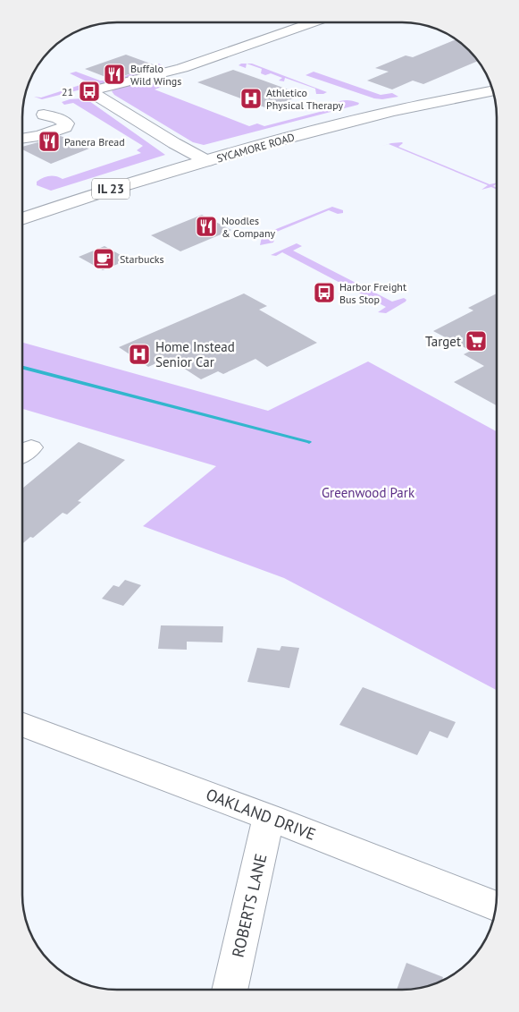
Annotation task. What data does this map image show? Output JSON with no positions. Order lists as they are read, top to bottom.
{
  "streets": {
    "main road": [
      "SYCAMORE ROAD",
      "IL 23",
      "OAKLAND DRIVE",
      "ROBERTS LANE"
    ]
  },
  "crossings": [
    ["OAKLAND DRIVE", "ROBERTS LANE"]
  ],
  "parks": ["Greenwood Park"],
  "places": {
    "restaurant": ["Buffalo Wild Wings", "Panera Bread", "Noodles & Company"],
    "bus stop": ["21", "Harbor Freight Bus Stop"],
    "hospital": ["Athletico Physical Therapy", "Home Instead Senior Car"],
    "cafe": ["Starbucks"],
    "supermarket": ["Target"]
  }
}
